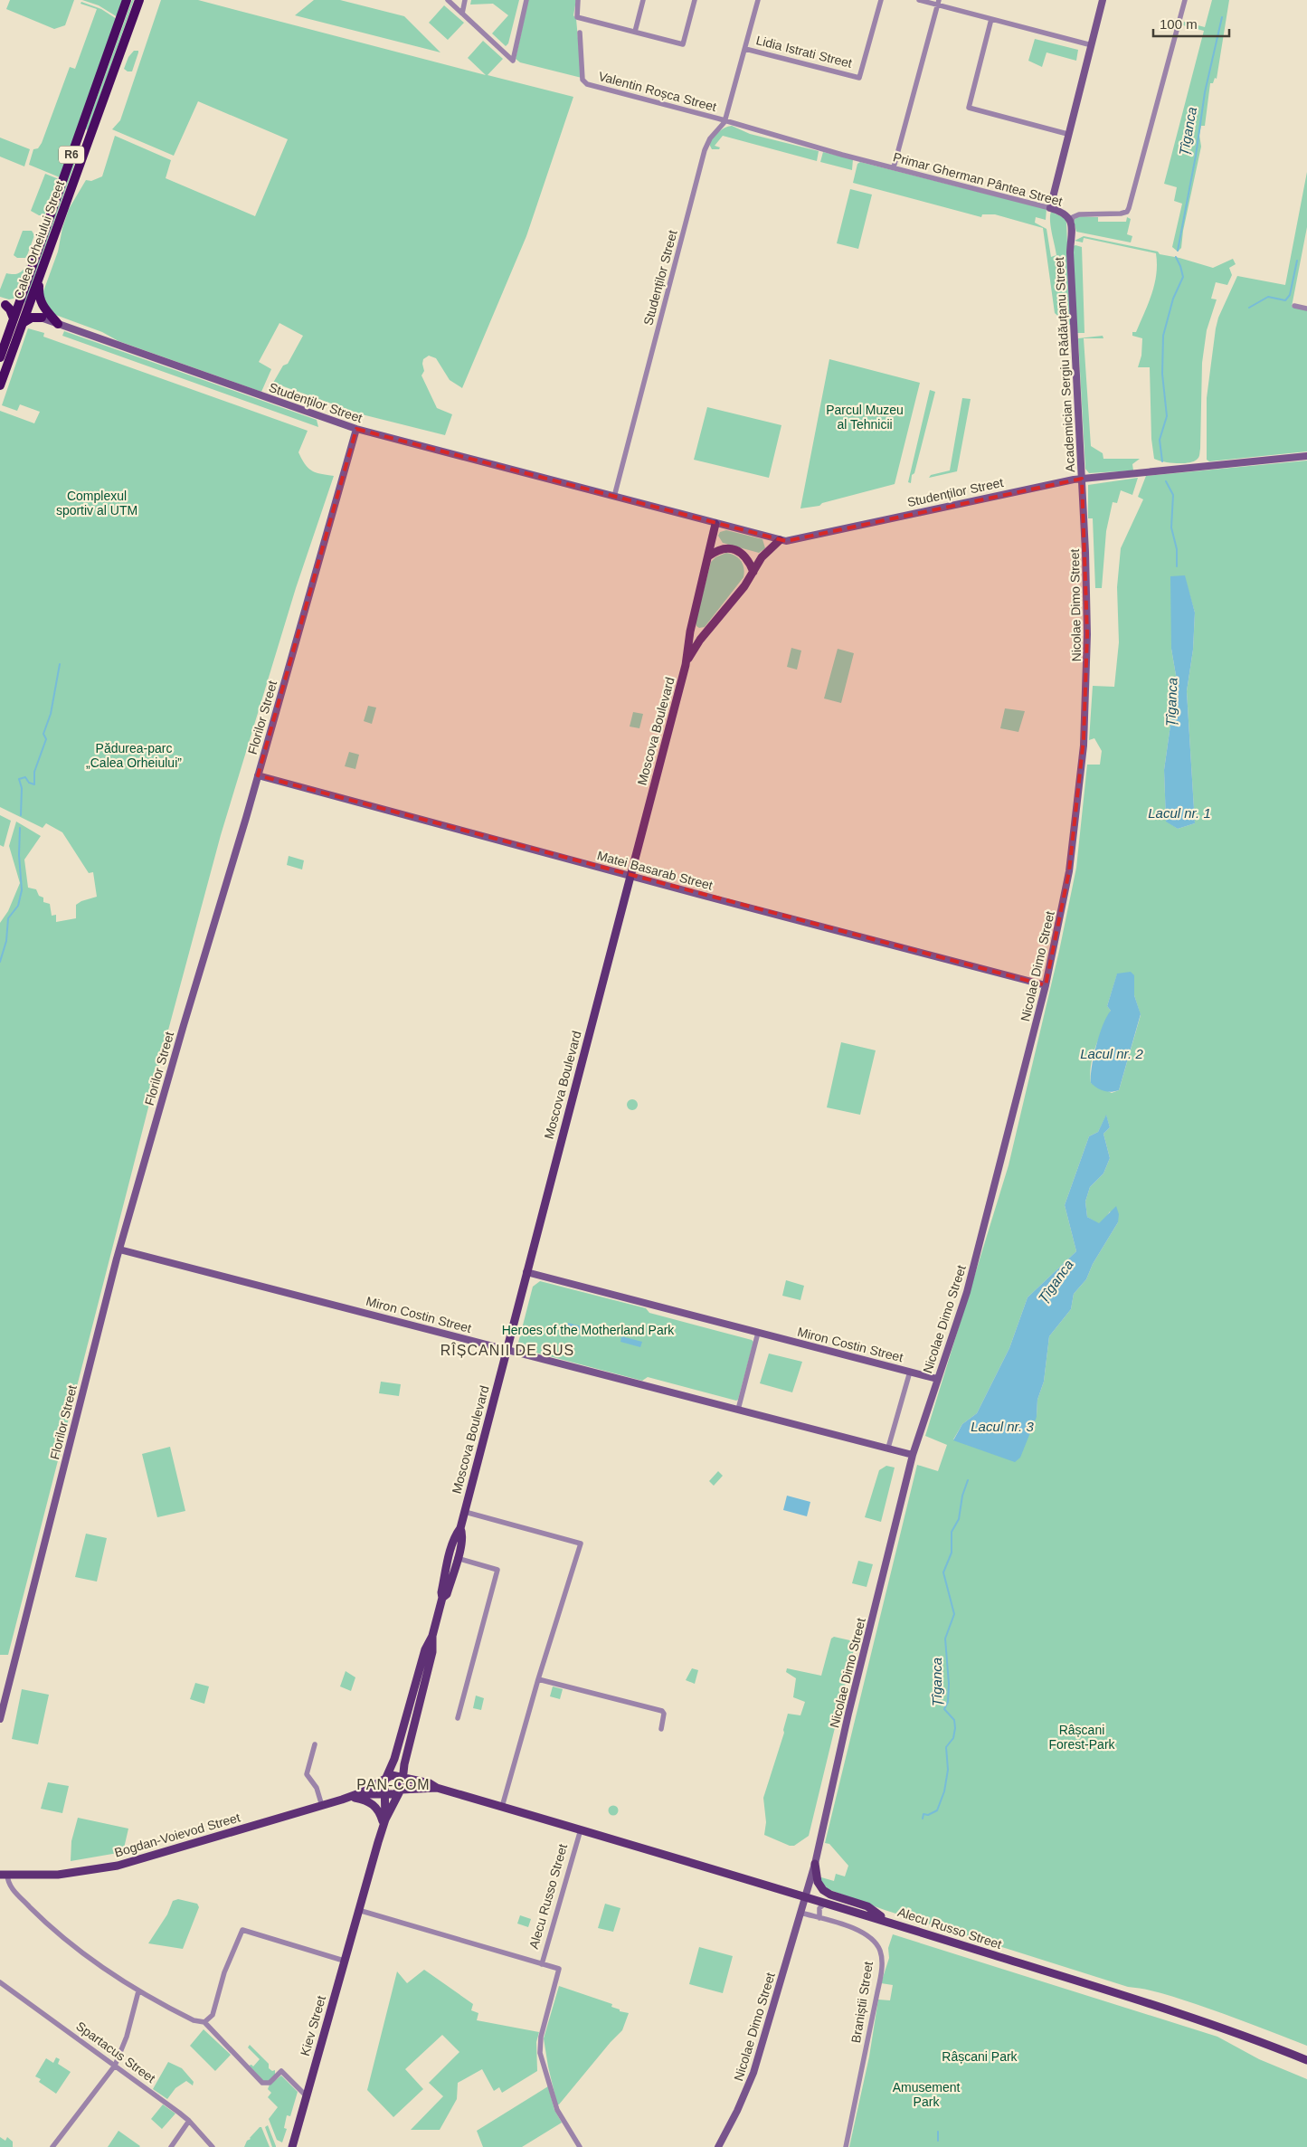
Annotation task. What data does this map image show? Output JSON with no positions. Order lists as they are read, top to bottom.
{
  "streets": {
    "highway": ["R6", "Calea Orheiului Street"],
    "main road": [
      "Primar Gherman Pântea Street",
      "Studenților Street",
      "Academician Sergiu Rădăuțanu Street",
      "Nicolae Dimo Street",
      "Florilor Street",
      "Moscova Boulevard",
      "Matei Basarab Street",
      "Miron Costin Street",
      "Bogdan-Voievod Street",
      "Alecu Russo Street",
      "Kiev Street"
    ],
    "street": [
      "Lidia Istrati Street",
      "Valentin Roșca Street",
      "Braniștii Street",
      "Spartacus Street"
    ]
  },
  "crossings": [
    ["Valentin Roșca Street", "Primar Gherman Pântea Street"],
    ["Valentin Roșca Street", "Studenților Street"],
    ["Primar Gherman Pântea Street", "Studenților Street"],
    ["Primar Gherman Pântea Street", "Academician Sergiu Rădăuțanu Street"],
    ["Calea Orheiului Street", "Studenților Street"],
    ["Studenților Street", "Academician Sergiu Rădăuțanu Street"],
    ["Studenților Street", "Nicolae Dimo Street"],
    ["Studenților Street", "Florilor Street"],
    ["Studenților Street", "Moscova Boulevard"],
    ["Academician Sergiu Rădăuțanu Street", "Nicolae Dimo Street"],
    ["Nicolae Dimo Street", "Matei Basarab Street"],
    ["Nicolae Dimo Street", "Miron Costin Street"],
    ["Nicolae Dimo Street", "Alecu Russo Street"],
    ["Nicolae Dimo Street", "Braniștii Street"],
    ["Florilor Street", "Matei Basarab Street"],
    ["Florilor Street", "Miron Costin Street"],
    ["Moscova Boulevard", "Matei Basarab Street"],
    ["Moscova Boulevard", "Miron Costin Street"],
    ["Moscova Boulevard", "Bogdan-Voievod Street"],
    ["Moscova Boulevard", "Alecu Russo Street"],
    ["Moscova Boulevard", "Kiev Street"],
    ["Bogdan-Voievod Street", "Alecu Russo Street"],
    ["Bogdan-Voievod Street", "Kiev Street"],
    ["Alecu Russo Street", "Kiev Street"]
  ],
  "districts": ["RÎȘCANII DE SUS", "PAN-COM"],
  "water": [
    "Țîganca",
    "Lacul nr. 1",
    "Lacul nr. 2",
    "Lacul nr. 3"
  ],
  "parks": [
    "Parcul Muzeu al Tehnicii",
    "Complexul sportiv al UTM",
    "Pădurea-parc „Calea Orheiului”",
    "Heroes of the Motherland Park",
    "Râșcani Forest-Park",
    "Râșcani Park",
    "Amusement Park"
  ],
  "scale_bar": "100 m"
}
